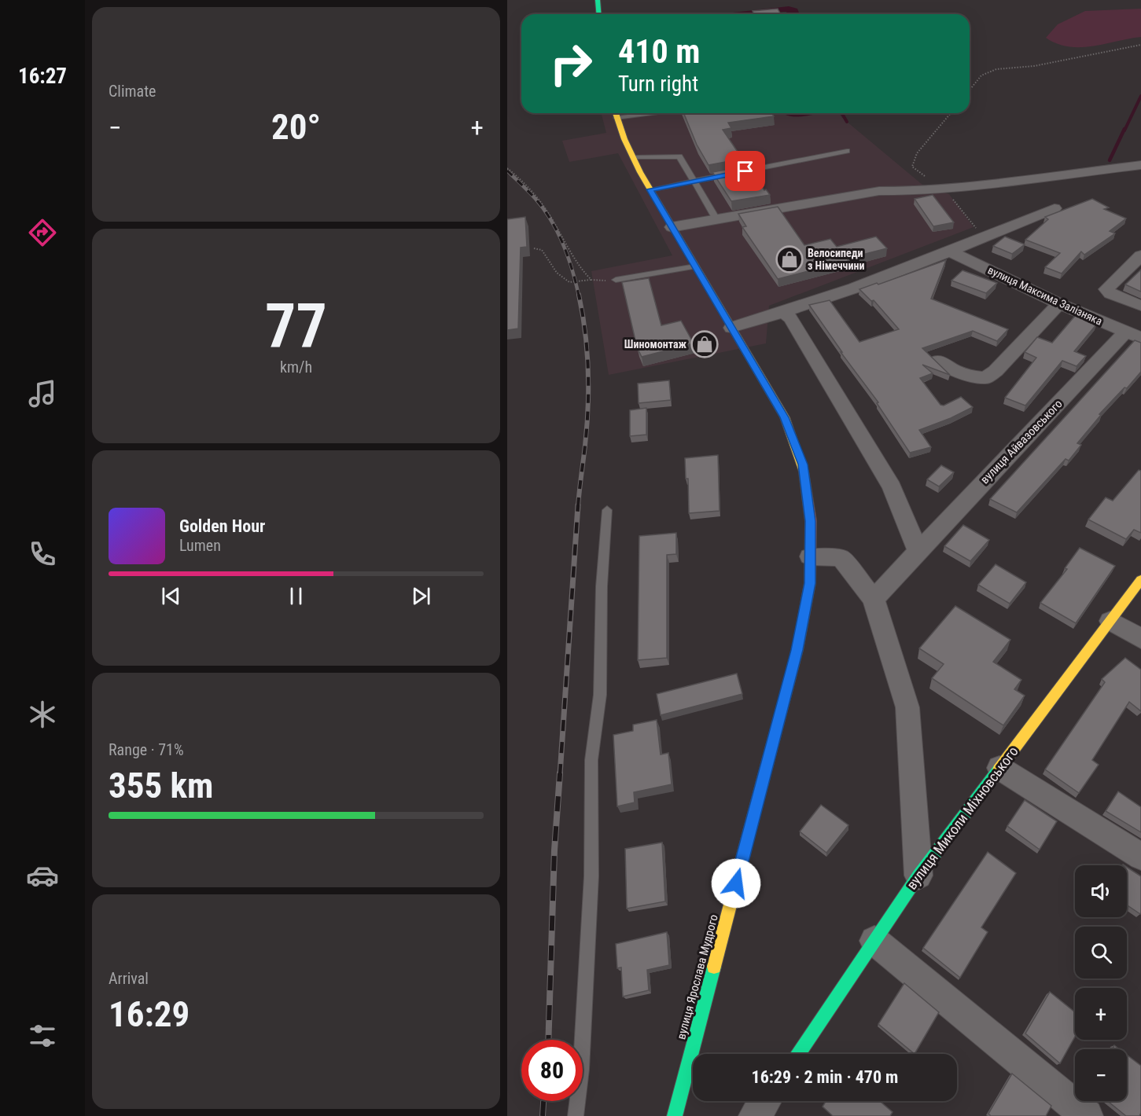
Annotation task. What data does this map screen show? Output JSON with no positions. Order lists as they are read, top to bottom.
{
  "streets": {
    "main road": ["вулиця Миколи Міхновського", "вулиця Ярослава Мудрого"],
    "street": ["вулиця Максима Залізняка", "вулиця Айвазовського"]
  },
  "crossings": [
    ["вулиця Максима Залізняка", "вулиця Айвазовського"]
  ],
  "places": {
    "shop": ["Велосипеди з Німеччини", "Шиномонтаж"]
  },
  "page": {
    "tabs": "16:27",
    "tile": [
      "Climate",
      ["77", "km/h"],
      ["Range · 71%", "355 km"],
      ["Arrival", "16:29"]
    ],
    "turn": ["410 m", "Turn right"],
    "heat": ["−", "20°", "+"],
    "song": ["Golden Hour", "Lumen"],
    "map_buttons": ["+", "−"],
    "limit": "80",
    "trip": "16:29 · 2 min · 470 m"
  }
}
